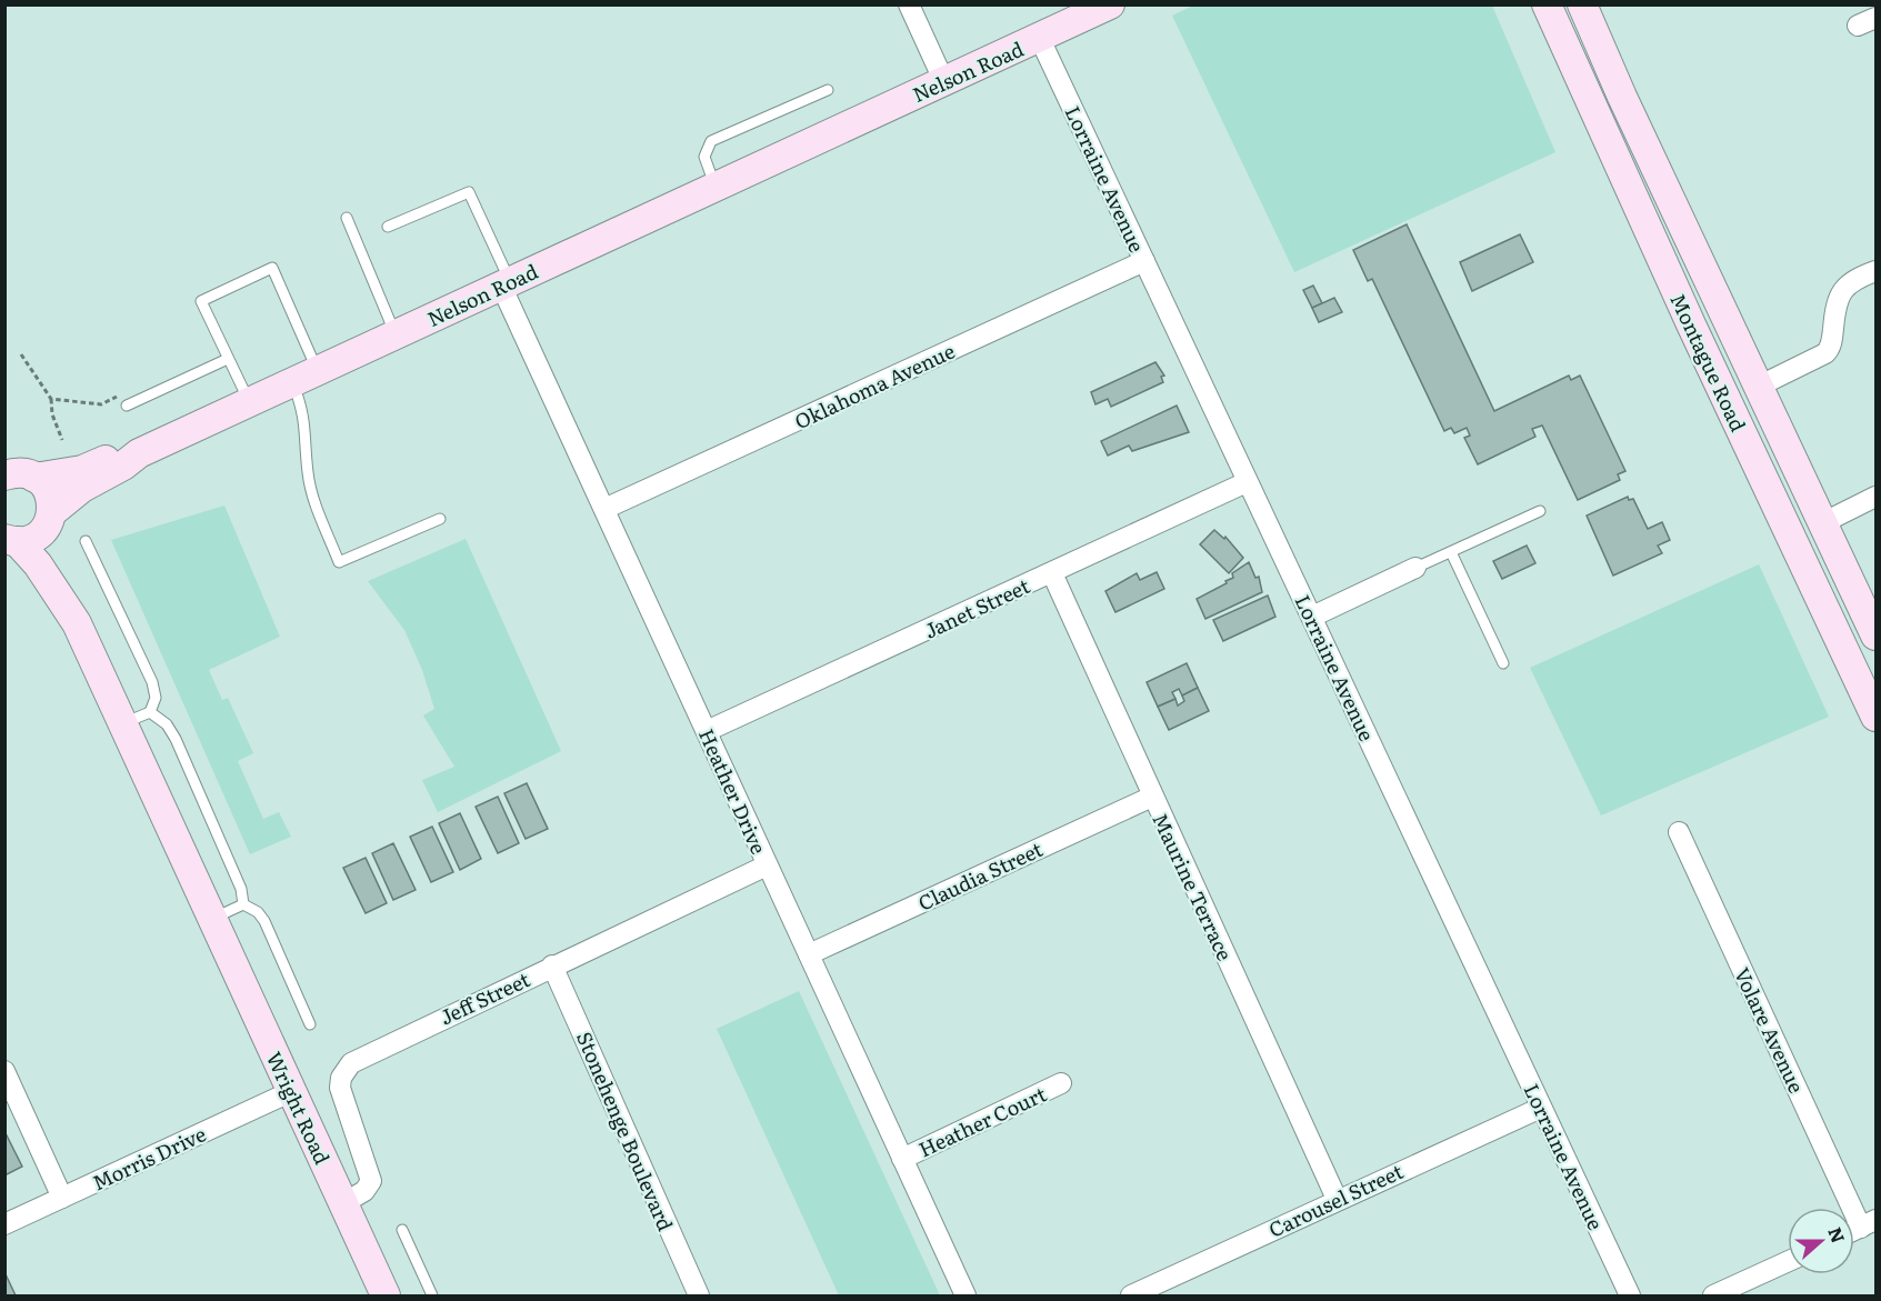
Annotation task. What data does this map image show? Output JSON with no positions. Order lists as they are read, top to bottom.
{
  "streets": {
    "main road": ["Nelson Road", "Montague Road", "Wright Road"],
    "street": [
      "Lorraine Avenue",
      "Oklahoma Avenue",
      "Janet Street",
      "Heather Drive",
      "Claudia Street",
      "Maurine Terrace",
      "Jeff Street",
      "Volare Avenue",
      "Heather Court",
      "Stonehenge Boulevard",
      "Morris Drive",
      "Carousel Street"
    ]
  },
  "crossings": [
    ["Nelson Road", "Lorraine Avenue"],
    ["Nelson Road", "Heather Drive"],
    ["Nelson Road", "Wright Road"],
    ["Lorraine Avenue", "Oklahoma Avenue"],
    ["Lorraine Avenue", "Janet Street"],
    ["Lorraine Avenue", "Carousel Street"],
    ["Oklahoma Avenue", "Heather Drive"],
    ["Janet Street", "Heather Drive"],
    ["Janet Street", "Maurine Terrace"],
    ["Heather Drive", "Claudia Street"],
    ["Heather Drive", "Jeff Street"],
    ["Heather Drive", "Heather Court"],
    ["Claudia Street", "Maurine Terrace"],
    ["Maurine Terrace", "Carousel Street"],
    ["Jeff Street", "Wright Road"],
    ["Jeff Street", "Stonehenge Boulevard"],
    ["Wright Road", "Morris Drive"]
  ],
  "north": "right"
}
